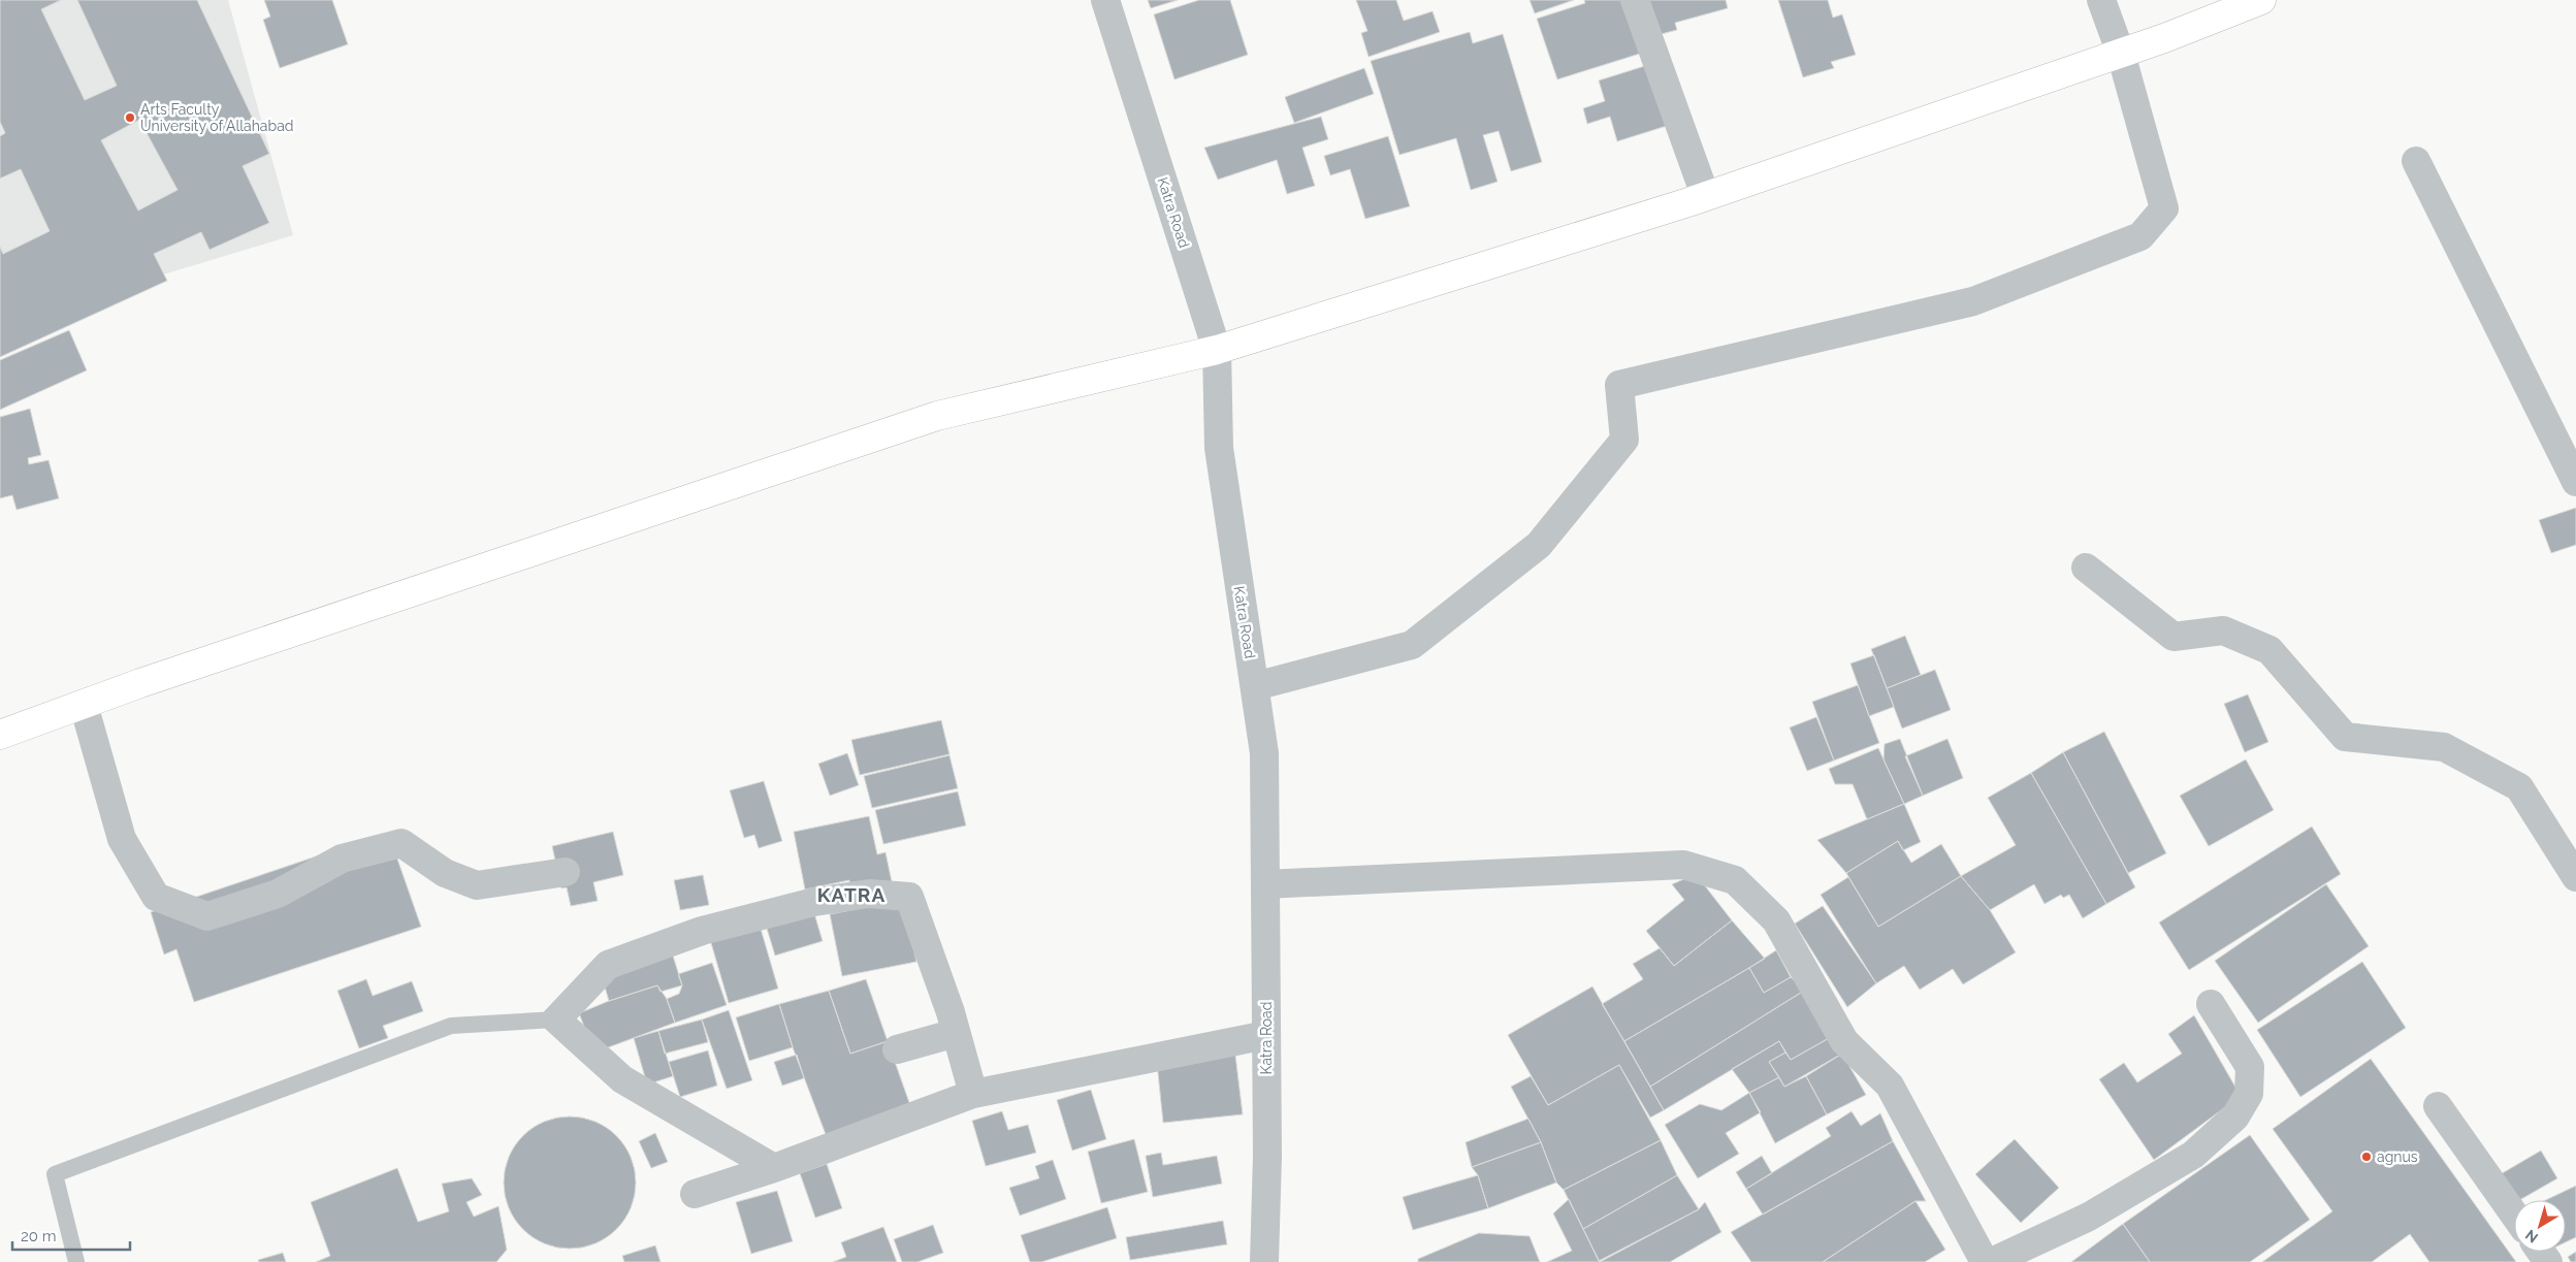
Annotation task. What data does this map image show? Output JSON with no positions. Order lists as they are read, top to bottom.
{
  "streets": {
    "street": ["Katra Road"]
  },
  "districts": ["KATRA"],
  "places": ["Arts Faculty University of Allahabad", "agnus"],
  "scale_bar": "20 m",
  "north": "bottom left"
}
